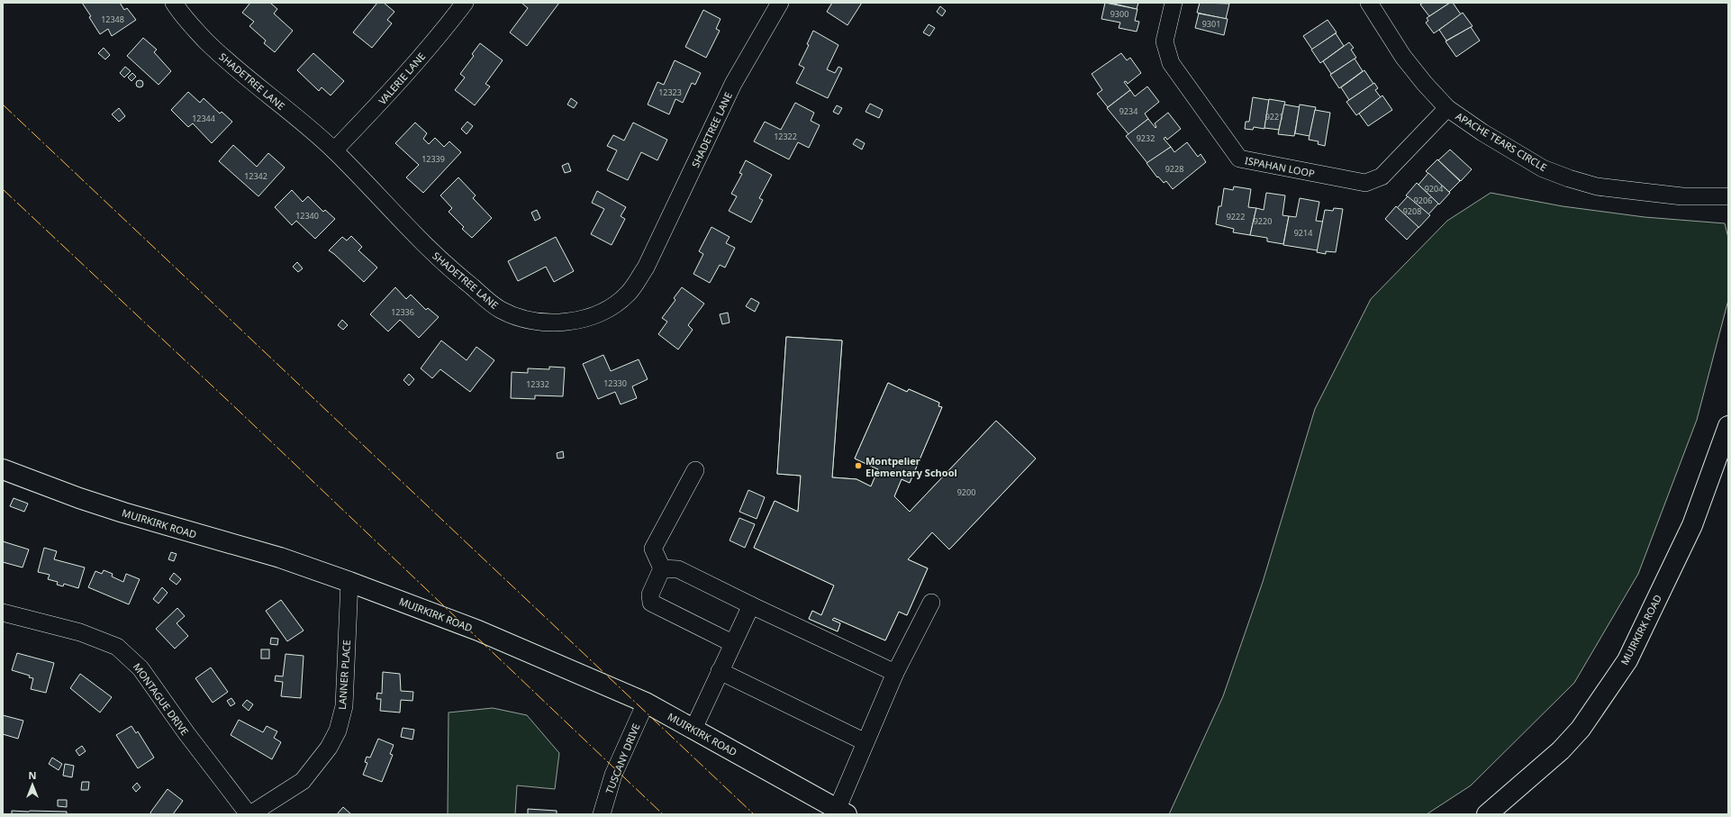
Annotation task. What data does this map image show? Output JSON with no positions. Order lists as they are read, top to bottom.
{
  "streets": {
    "main road": ["MUIRKIRK ROAD"],
    "street": [
      "VALERIE LANE",
      "SHADETREE LANE",
      "APACHE TEARS CIRCLE",
      "ISPAHAN LOOP",
      "LANNER PLACE",
      "MONTAGUE DRIVE",
      "TUSCANY DRIVE"
    ]
  },
  "crossings": [
    ["VALERIE LANE", "SHADETREE LANE"],
    ["APACHE TEARS CIRCLE", "ISPAHAN LOOP"],
    ["MUIRKIRK ROAD", "LANNER PLACE"],
    ["MUIRKIRK ROAD", "TUSCANY DRIVE"],
    ["LANNER PLACE", "MONTAGUE DRIVE"]
  ],
  "places": ["Montpelier Elementary School"],
  "house_numbers": [
    "9300",
    "12348",
    "9301",
    "12323",
    "9234",
    "9221",
    "12344",
    "12322",
    "9232",
    "12339",
    "9228",
    "12342",
    "9204",
    "9206",
    "9208",
    "12340",
    "9222",
    "9220",
    "9214",
    "12336",
    "12330",
    "12332",
    "9200"
  ],
  "north": "top"
}
